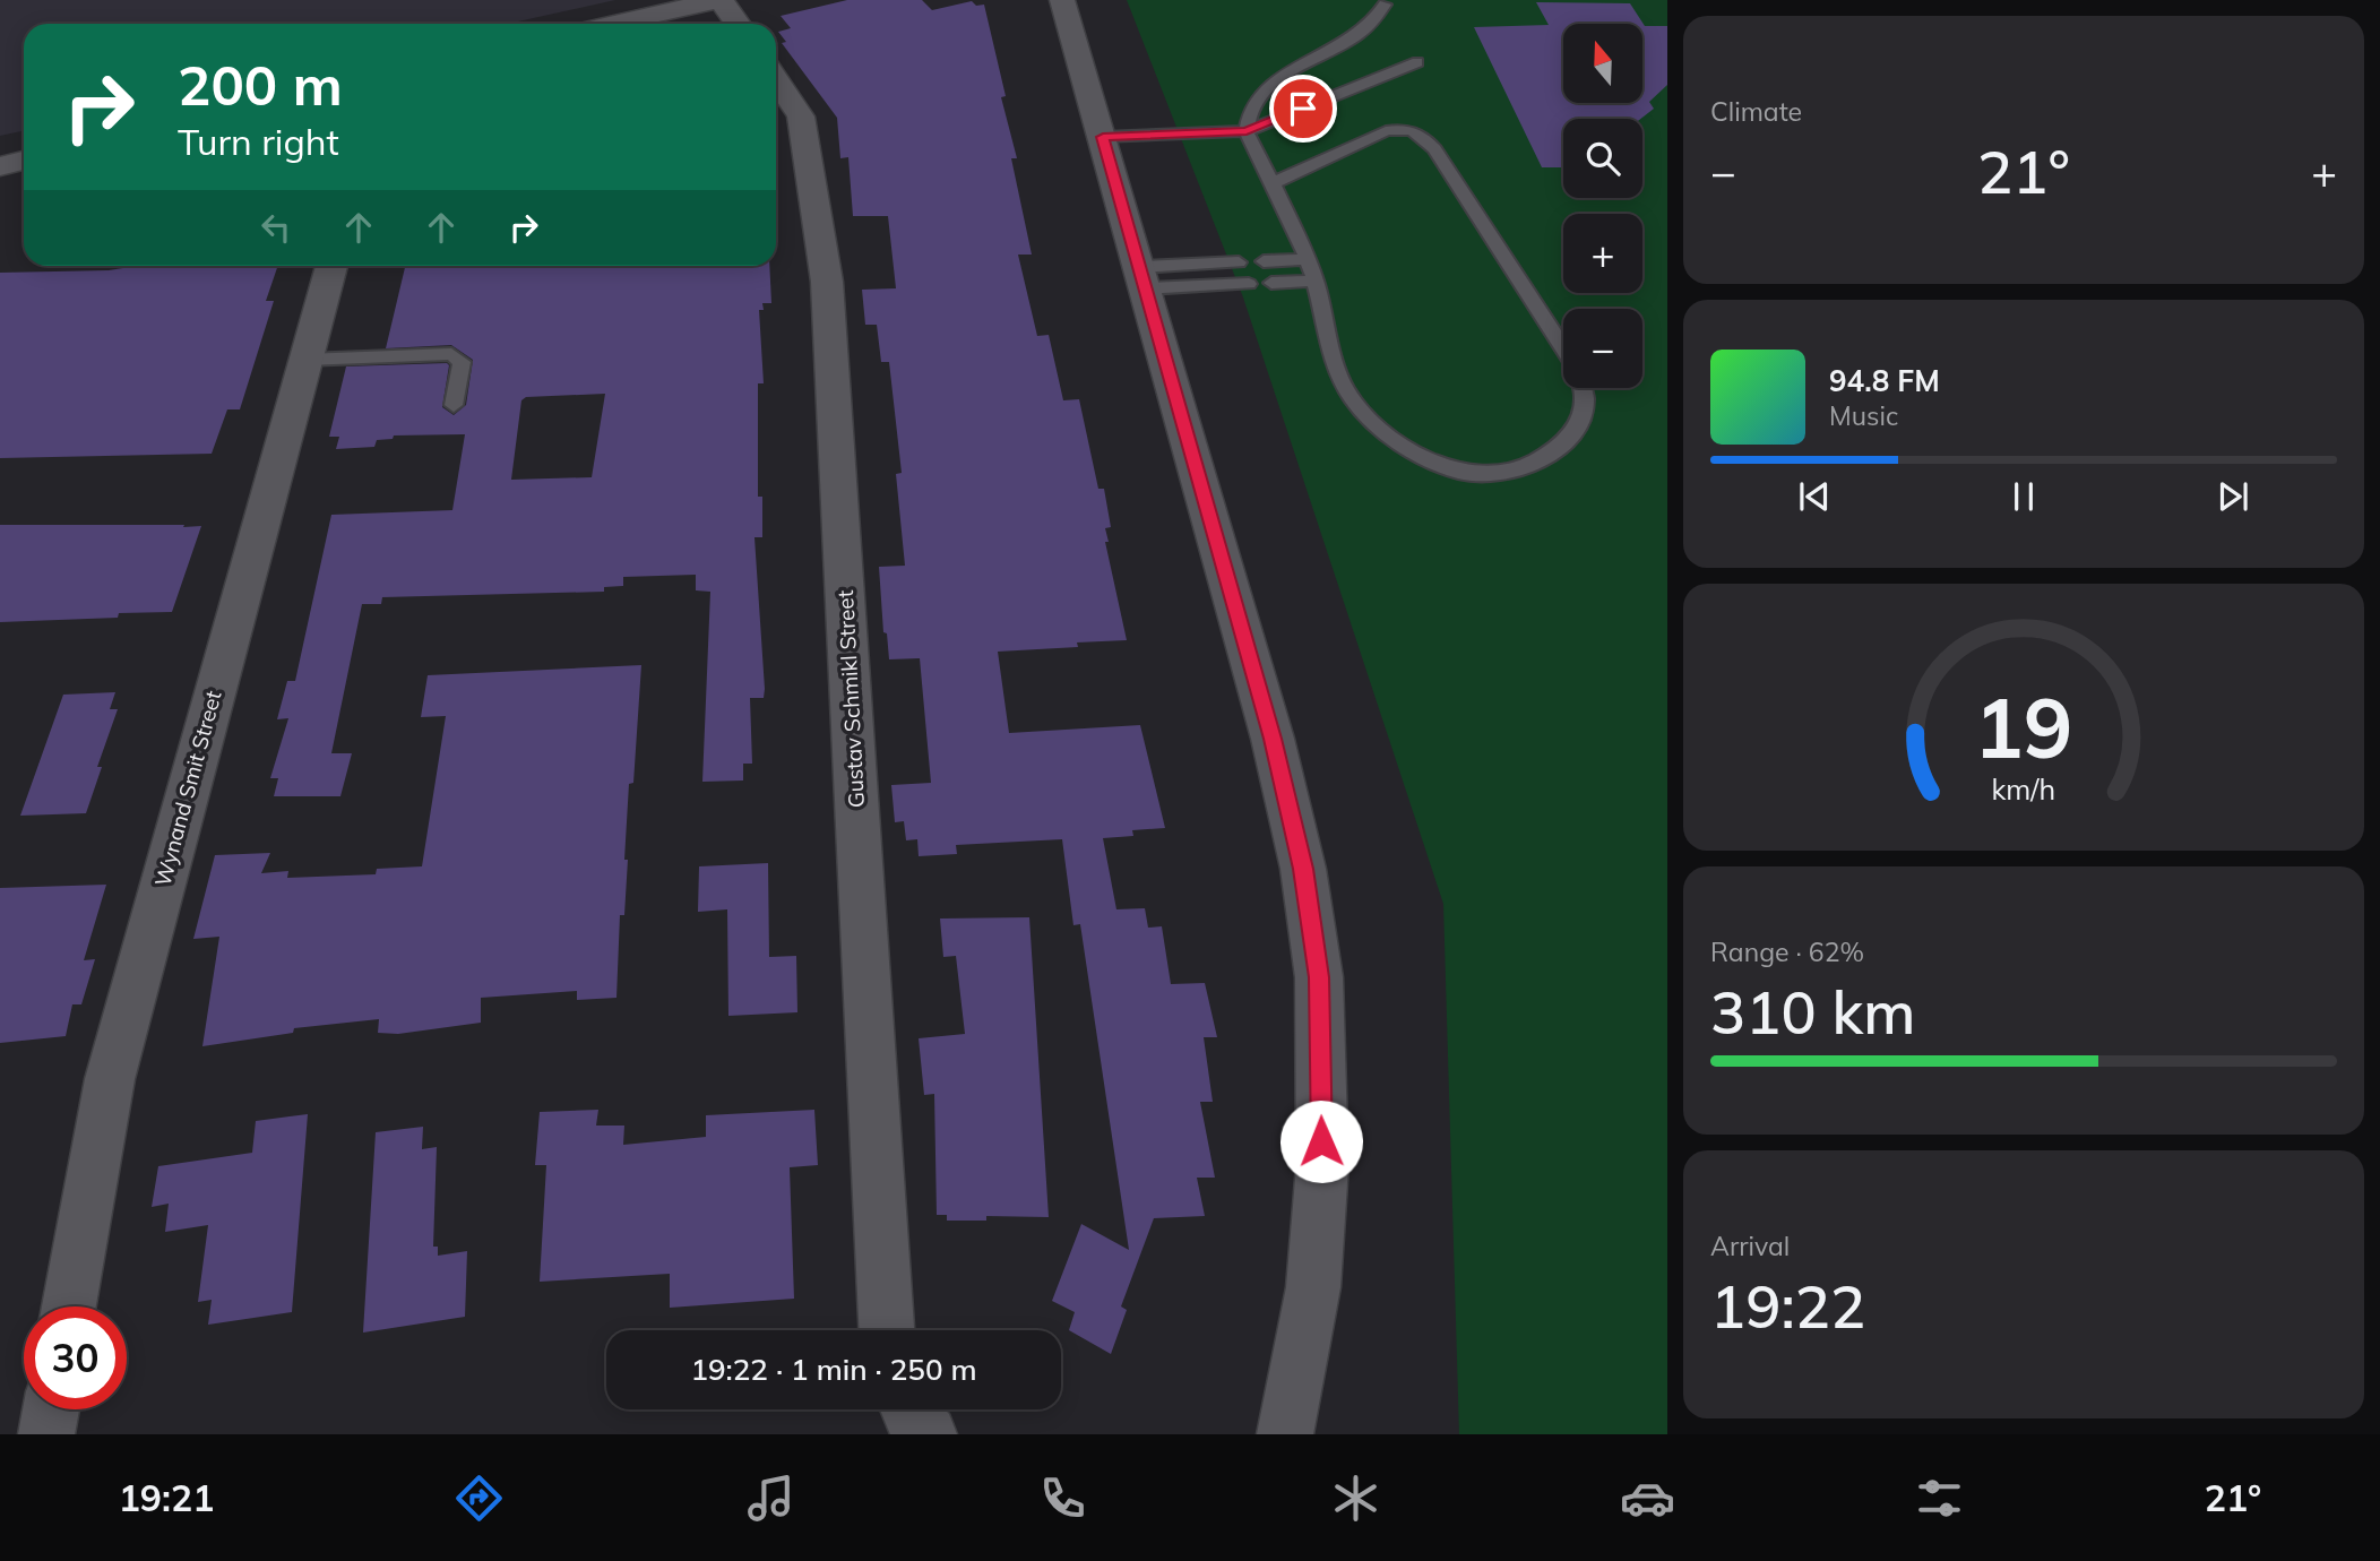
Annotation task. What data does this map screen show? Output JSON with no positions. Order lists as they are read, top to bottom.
{
  "streets": {
    "street": ["Gustav Schmikl Street", "Wynand Smit Street"]
  },
  "north": "top",
  "page": {
    "tile": [
      "Climate",
      ["Range · 62%", "310 km"],
      ["Arrival", "19:22"]
    ],
    "map_buttons": ["+", "−"],
    "turn": ["200 m", "Turn right"],
    "heat": ["−", "21°", "+"],
    "song": ["94.8 FM", "Music"],
    "limit": "30",
    "trip": "19:22 · 1 min · 250 m",
    "tabs": ["19:21", "21°"],
    "gauge": ["19", "km/h"]
  }
}
